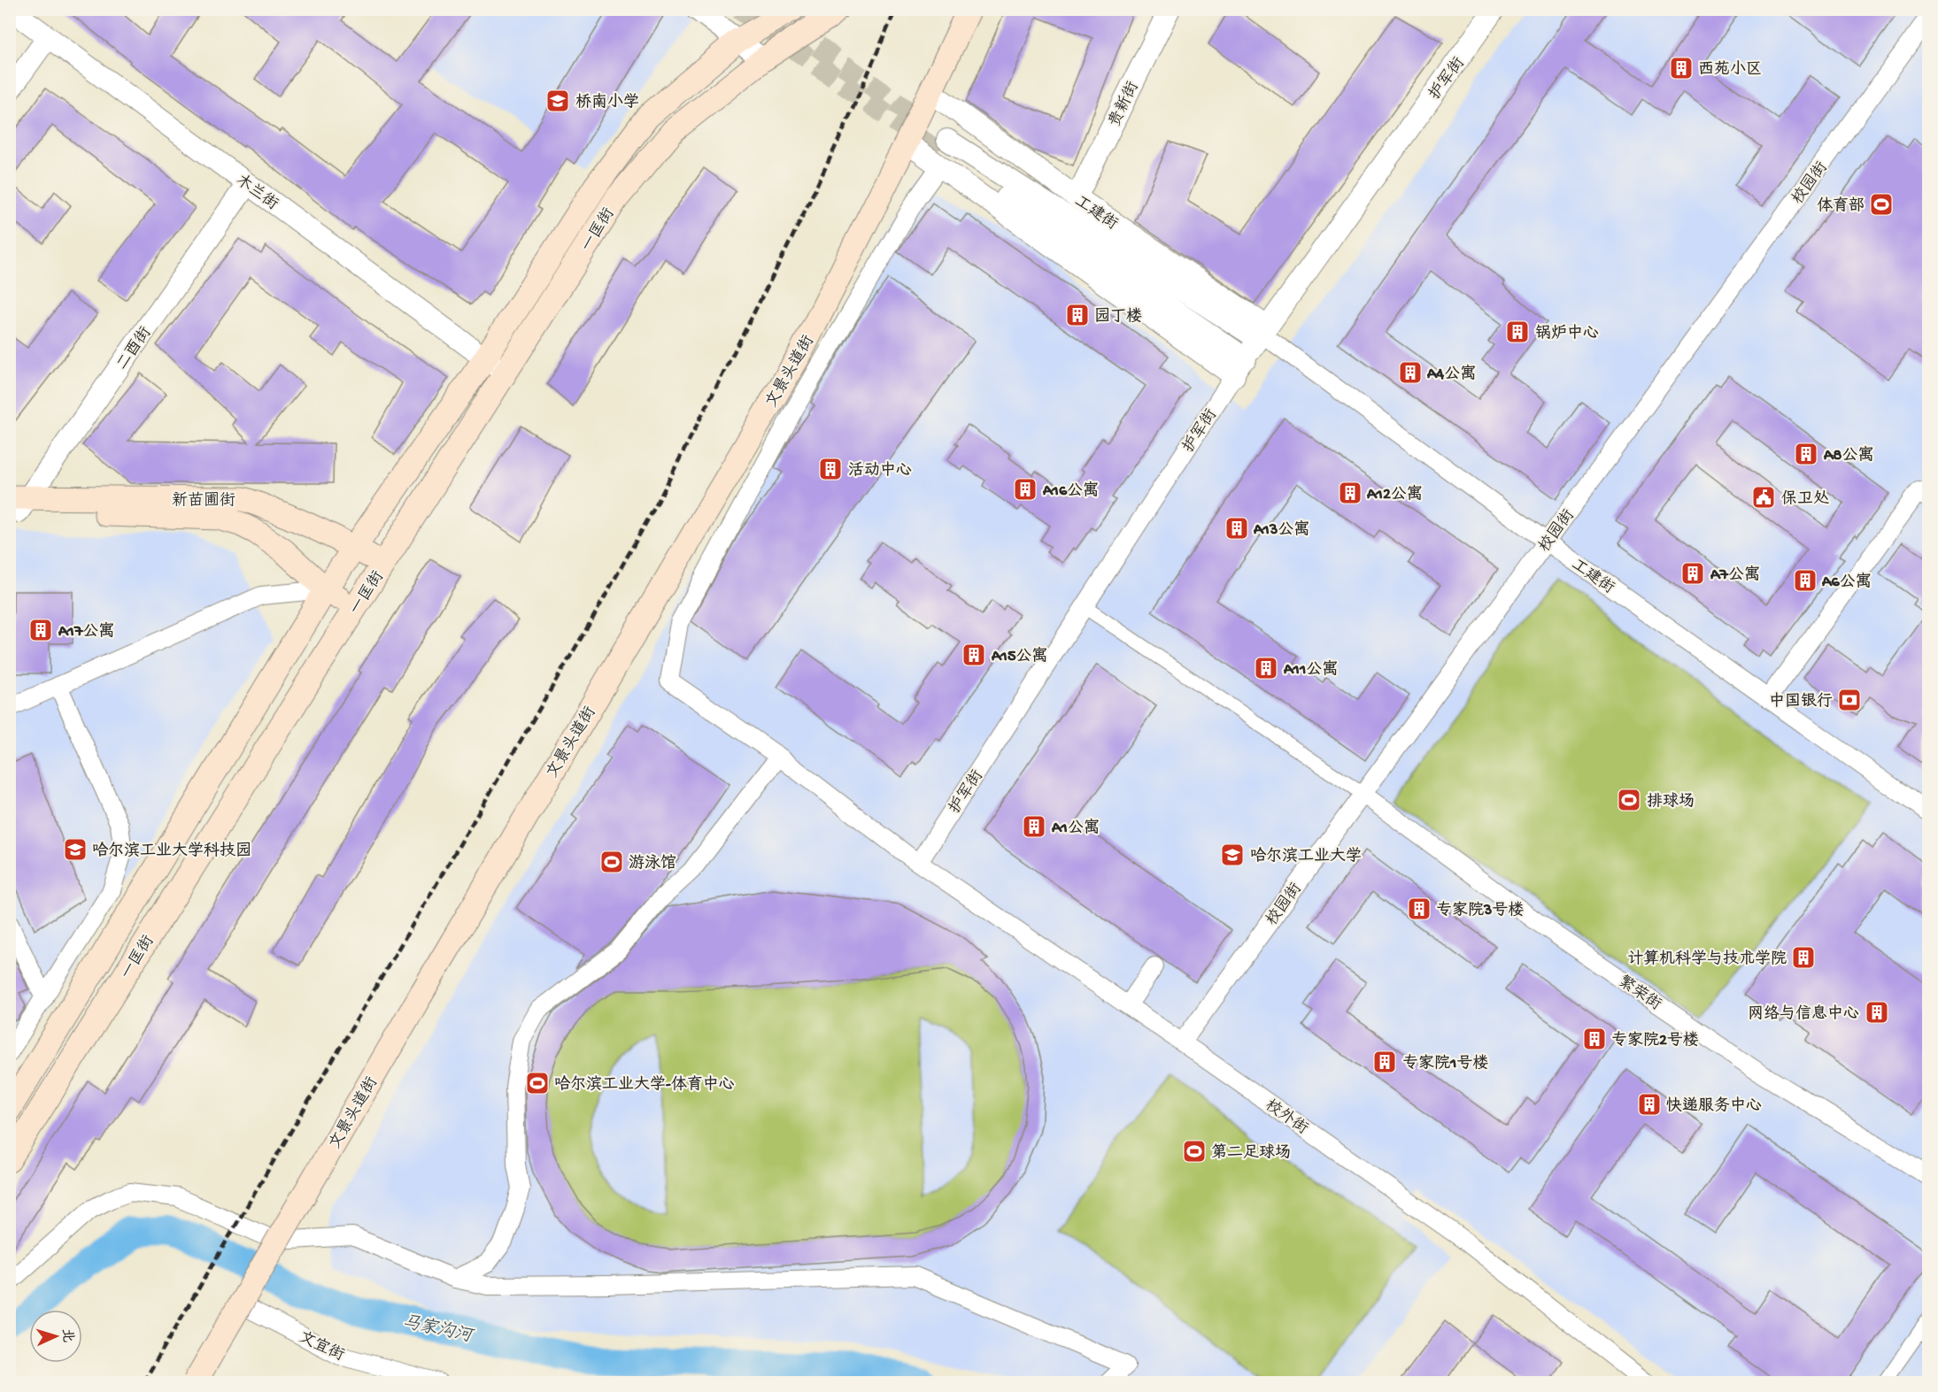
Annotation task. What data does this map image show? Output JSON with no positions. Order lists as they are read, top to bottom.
{
  "streets": {
    "main road": ["一匡街", "文景头道街", "新苗圃街"],
    "street": [
      "护军街",
      "贵新街",
      "校园街",
      "木兰街",
      "工建街",
      "二酉街",
      "繁荣街",
      "校外街",
      "文宜街"
    ]
  },
  "crossings": [
    ["护军街", "工建街"],
    ["护军街", "校外街"],
    ["贵新街", "工建街"],
    ["校园街", "工建街"],
    ["校园街", "繁荣街"],
    ["校园街", "校外街"],
    ["木兰街", "一匡街"],
    ["木兰街", "二酉街"],
    ["工建街", "文景头道街"],
    ["工建街", "校外街"],
    ["一匡街", "新苗圃街"],
    ["二酉街", "新苗圃街"],
    ["文景头道街", "文宜街"]
  ],
  "water": ["马家沟河"],
  "places": {
    "building": [
      "西苑小区",
      "园丁楼",
      "锅炉中心",
      "A4公寓",
      "A8公寓",
      "活动中心",
      "A16公寓",
      "A12公寓",
      "A13公寓",
      "A7公寓",
      "A6公寓",
      "A17公寓",
      "A15公寓",
      "A11公寓",
      "A1公寓",
      "专家院3号楼",
      "计算机科学与技术学院",
      "网络与信息中心",
      "专家院2号楼",
      "专家院1号楼",
      "快递服务中心"
    ],
    "school or university": ["桥南小学", "哈尔滨工业大学科技园", "哈尔滨工业大学"],
    "sports": [
      "体育部",
      "排球场",
      "游泳馆",
      "哈尔滨工业大学-体育中心",
      "第二足球场"
    ],
    "public building": ["保卫处"],
    "bank": ["中国银行"]
  },
  "north": "right"
}
